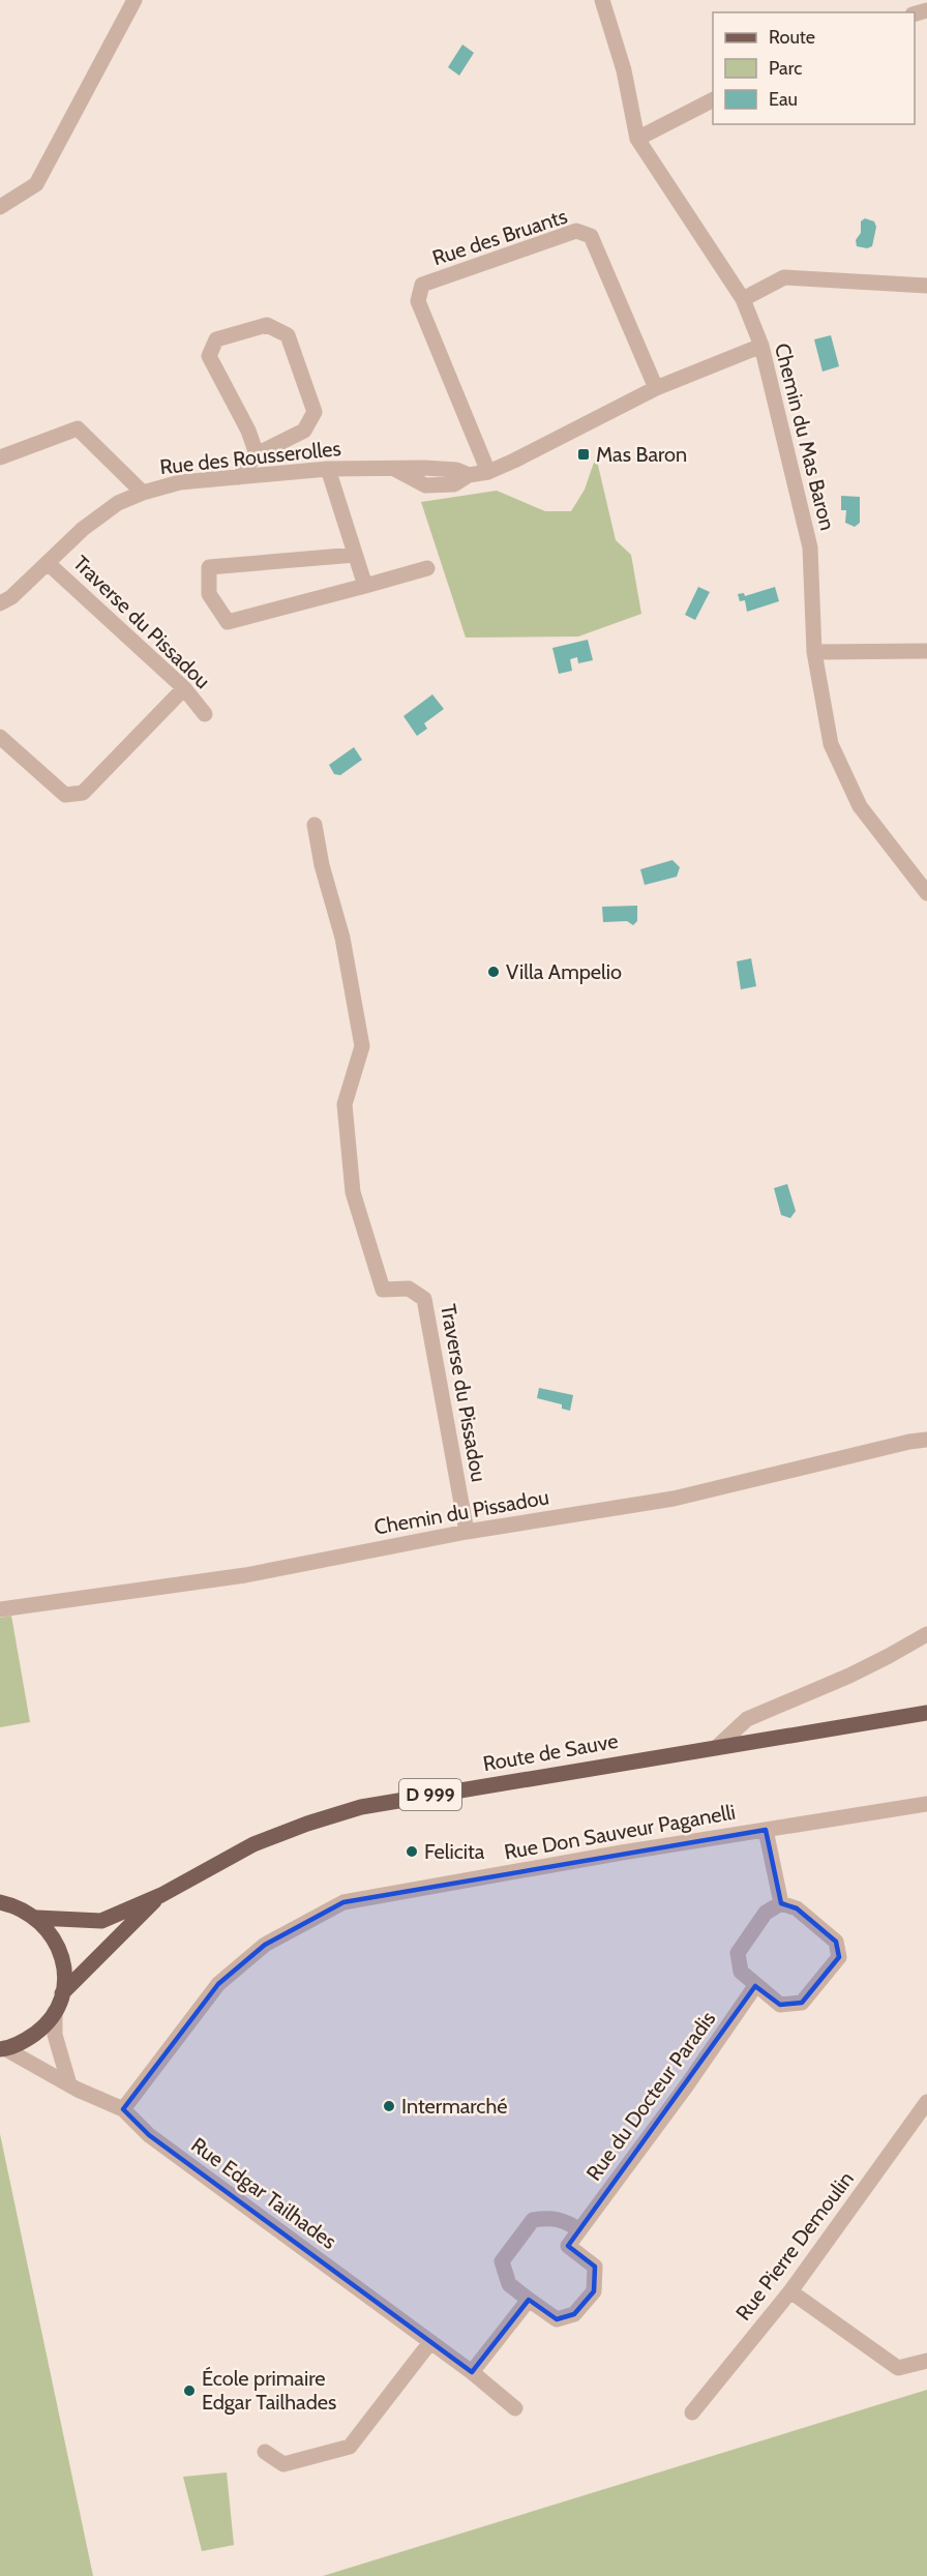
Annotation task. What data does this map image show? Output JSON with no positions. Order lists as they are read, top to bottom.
{
  "streets": {
    "main road": ["Route de Sauve", "D 999"],
    "street": [
      "Rue des Bruants",
      "Chemin du Mas Baron",
      "Rue des Rousserolles",
      "Traverse du Pissadou",
      "Chemin du Pissadou",
      "Rue Don Sauveur Paganelli",
      "Rue du Docteur Paradis",
      "Rue Edgar Tailhades",
      "Rue Pierre Demoulin"
    ]
  },
  "crossings": [
    ["Rue des Bruants", "Rue des Rousserolles"],
    ["Chemin du Mas Baron", "Rue des Rousserolles"],
    ["Rue des Rousserolles", "Traverse du Pissadou"],
    ["Traverse du Pissadou", "Chemin du Pissadou"],
    ["Rue Don Sauveur Paganelli", "Rue Edgar Tailhades"]
  ],
  "places": {
    "transit": ["Mas Baron"],
    "other": [
      "Villa Ampelio",
      "Felicita",
      "Intermarché",
      "École primaire Edgar Tailhades"
    ]
  },
  "legend": ["Route", "Parc", "Eau"]
}
